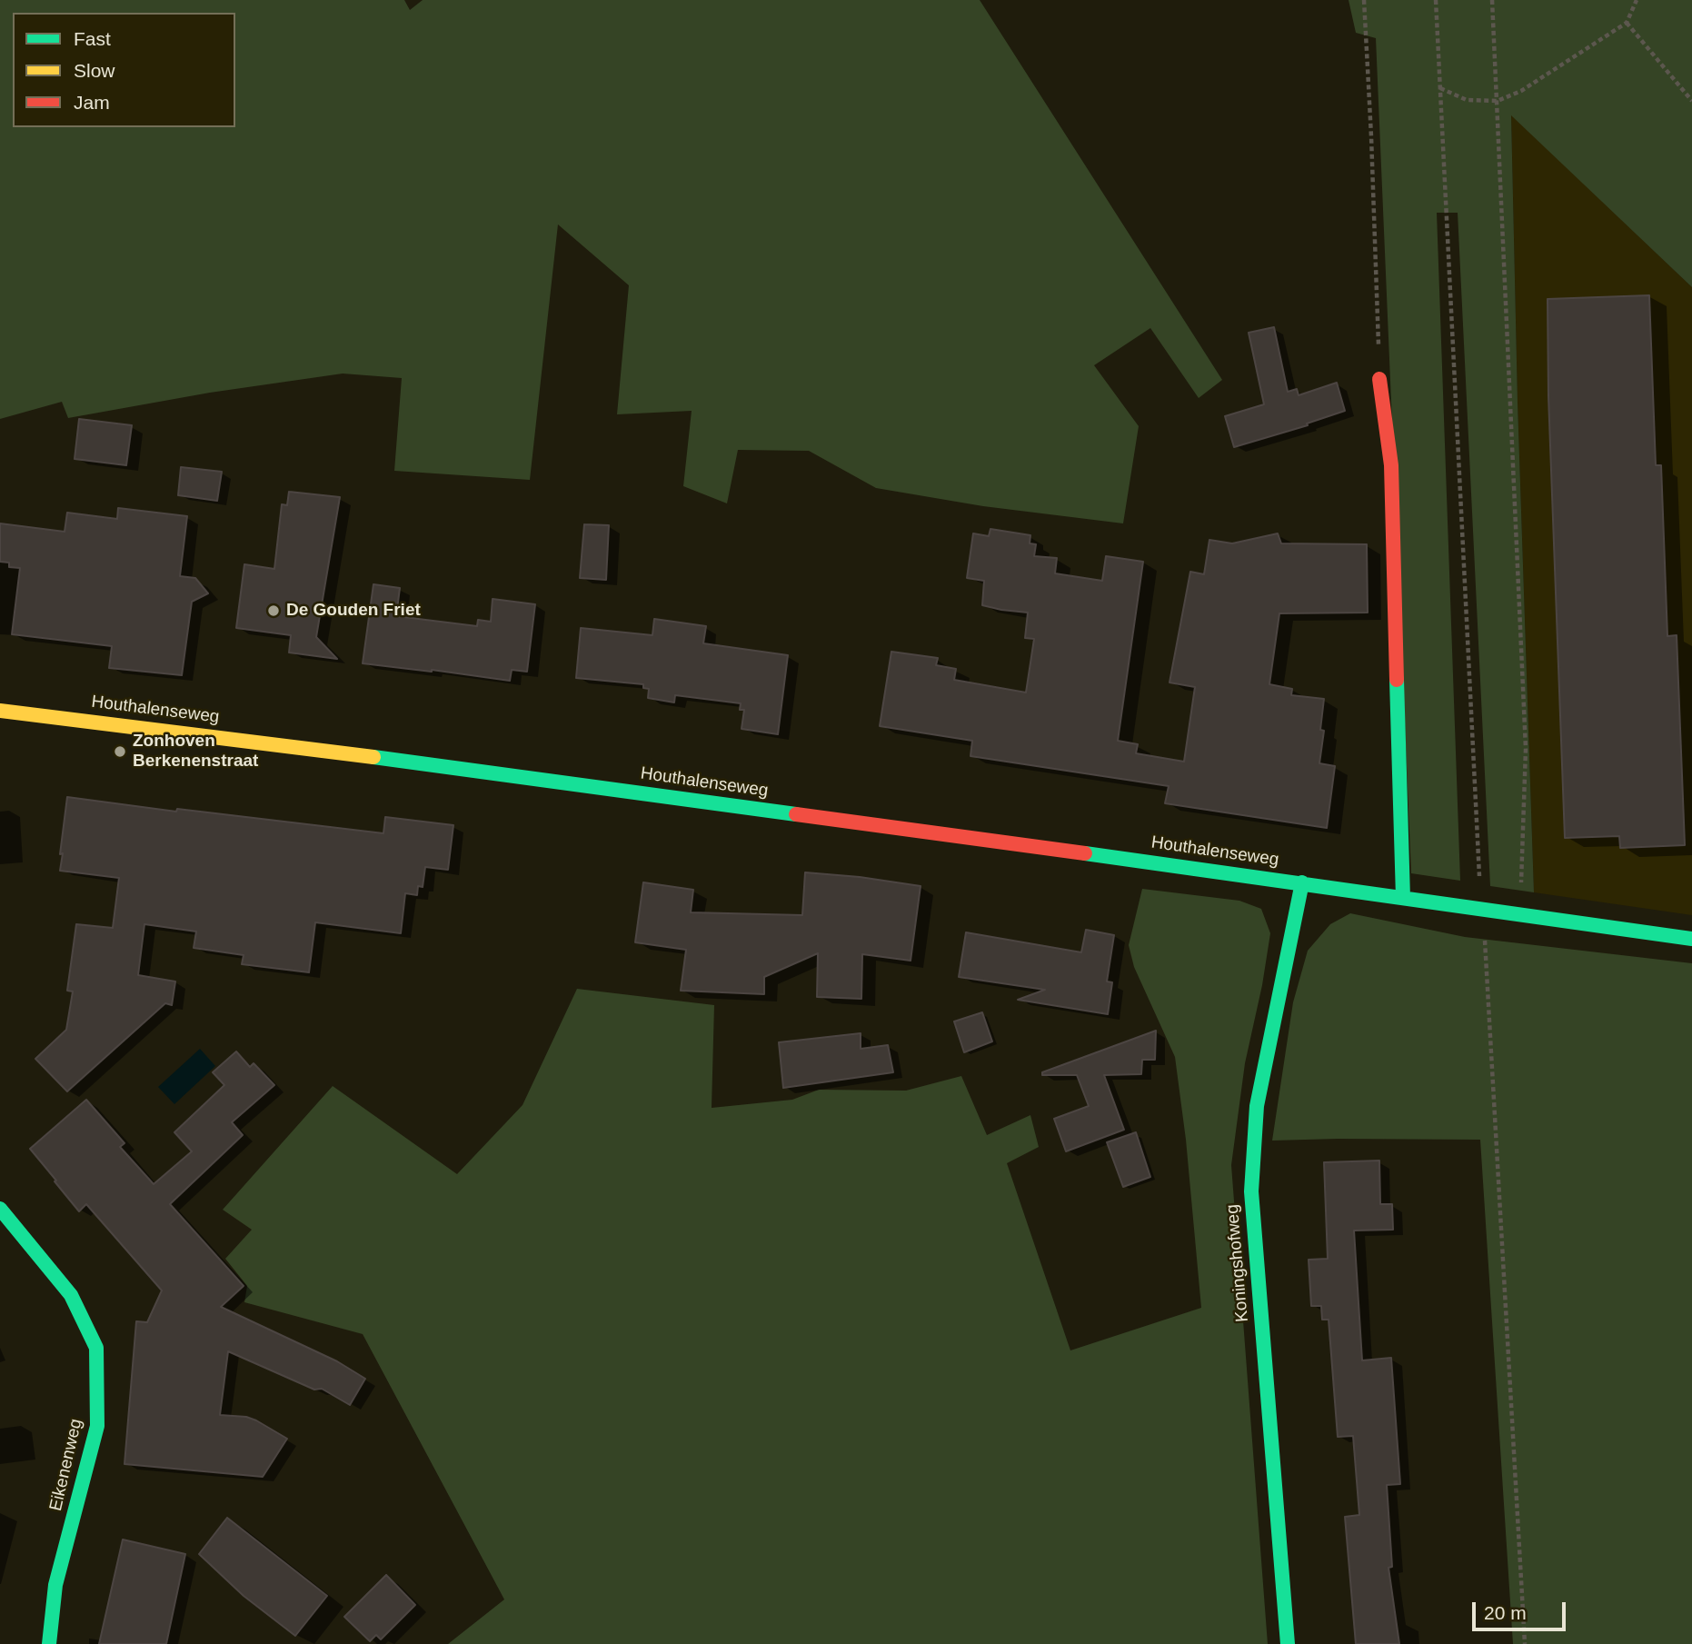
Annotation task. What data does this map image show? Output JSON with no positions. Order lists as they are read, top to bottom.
{
  "streets": {
    "street": ["Houthalenseweg", "Koningshofweg", "Eikenenweg"]
  },
  "crossings": [
    ["Houthalenseweg", "Koningshofweg"]
  ],
  "places": ["De Gouden Friet", "Zonhoven Berkenenstraat"],
  "legend": ["Fast", "Slow", "Jam"],
  "scale_bar": "20 m"
}
